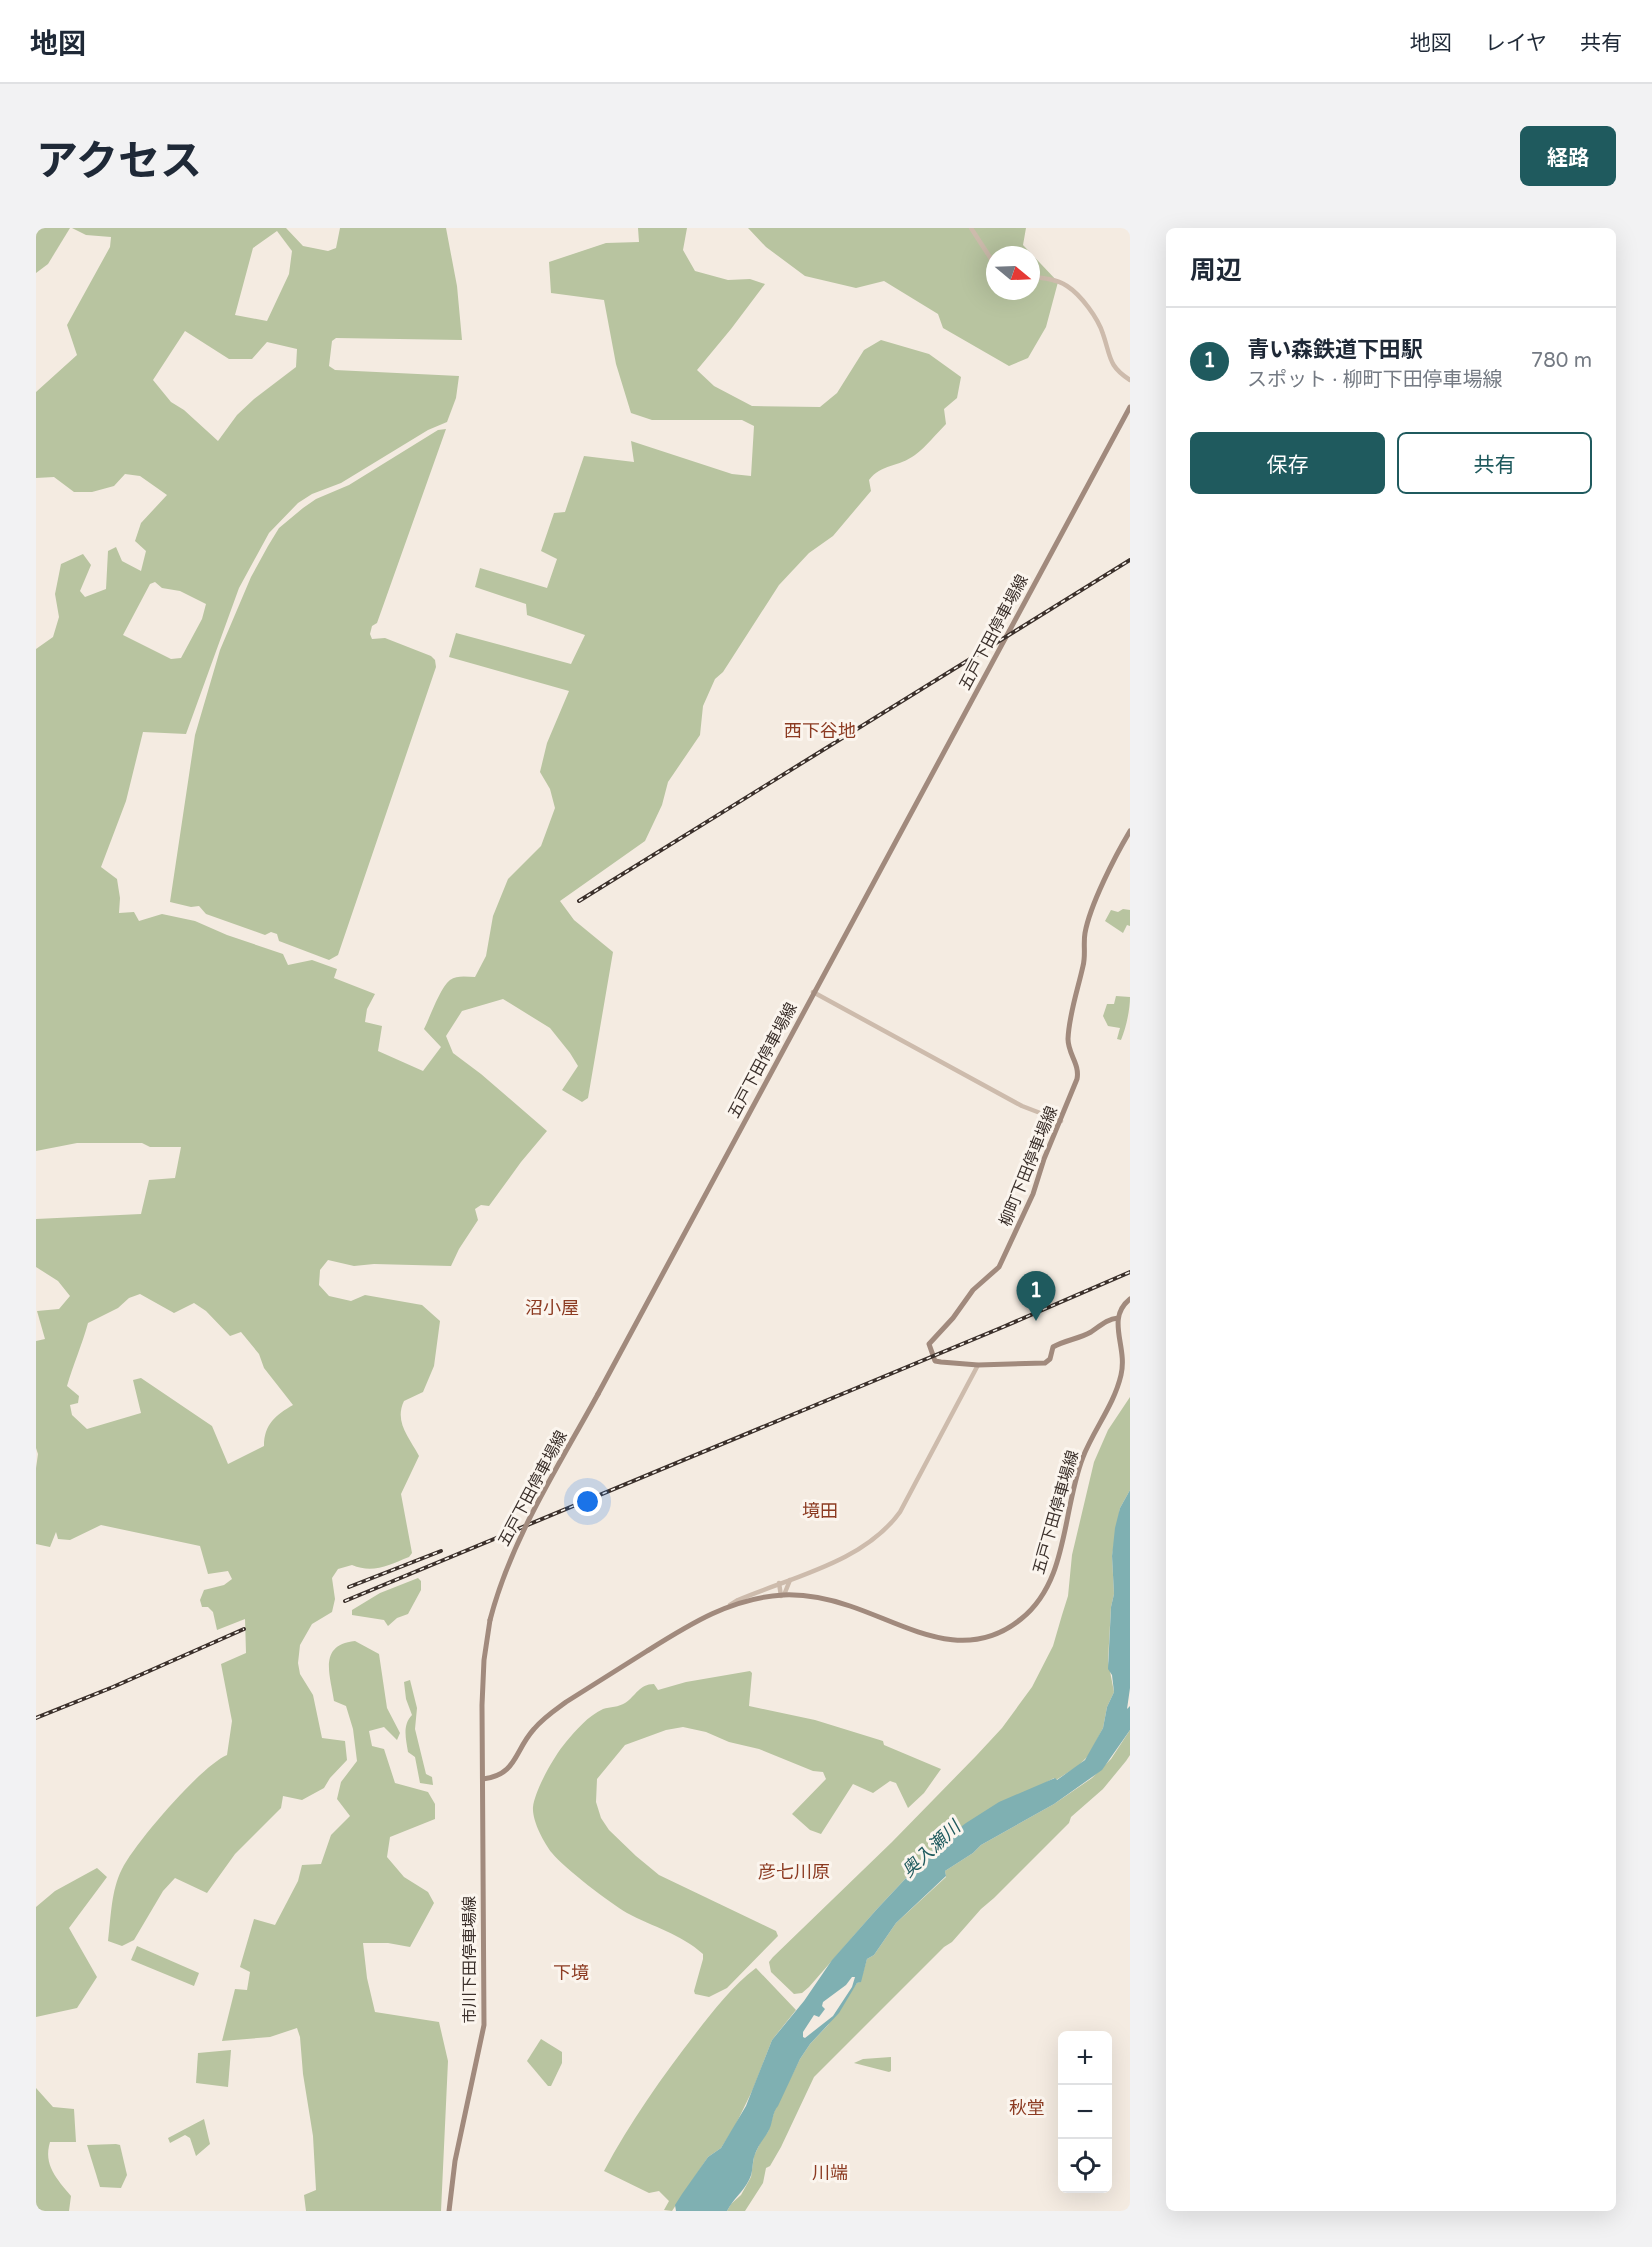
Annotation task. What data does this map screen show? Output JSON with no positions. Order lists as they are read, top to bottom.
{
  "streets": {
    "main road": ["五戸下田停車場線", "柳町下田停車場線", "市川下田停車場線"]
  },
  "crossings": [
    ["五戸下田停車場線", "柳町下田停車場線"],
    ["五戸下田停車場線", "市川下田停車場線"]
  ],
  "districts": [
    "西下谷地",
    "沼小屋",
    "境田",
    "彦七川原",
    "下境",
    "秋堂",
    "川端"
  ],
  "water": ["奥入瀬川"],
  "north": "right",
  "page": {
    "header": "地図",
    "nav": ["地図", "レイヤ", "共有"],
    "title": "アクセス",
    "buttons": [
      "経路",
      ["保存", "共有"]
    ],
    "heading": "周辺",
    "list": [
      {
        "mark": "1",
        "name": "青い森鉄道下田駅",
        "note": "スポット · 柳町下田停車場線",
        "value": "780 m"
      }
    ],
    "pins": "1",
    "map_buttons": ["+", "−"]
  }
}
